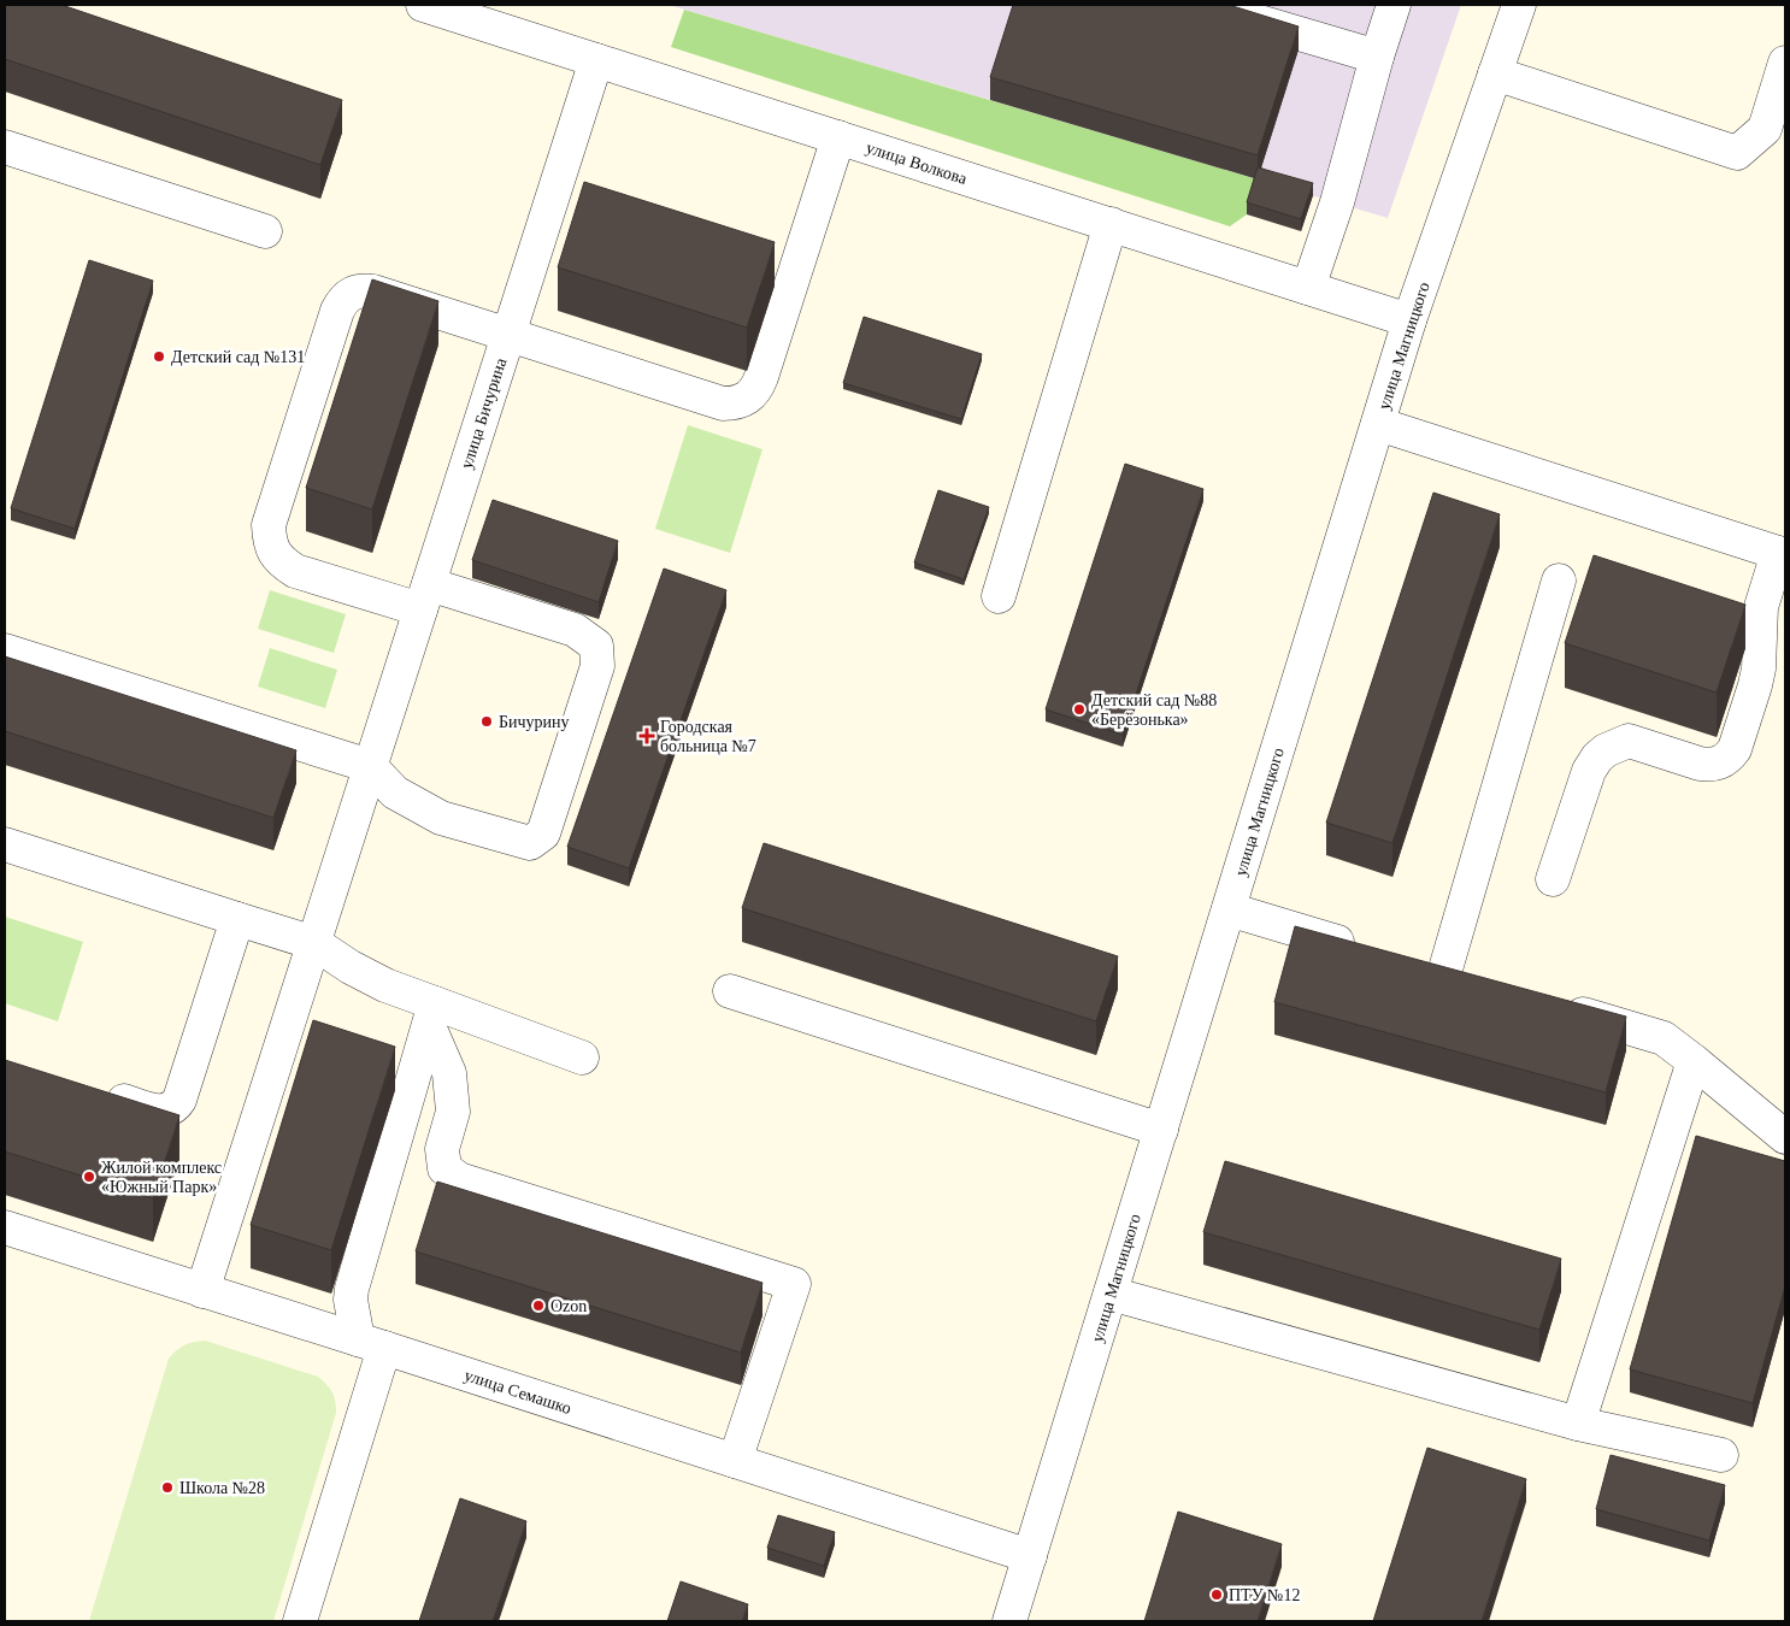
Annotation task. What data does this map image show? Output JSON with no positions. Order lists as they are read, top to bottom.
{
  "streets": {
    "street": [
      "улица Волкова",
      "улица Магницкого",
      "улица Бичурина",
      "улица Семашко"
    ]
  },
  "crossings": [
    ["улица Волкова", "улица Магницкого"],
    ["улица Волкова", "улица Бичурина"],
    ["улица Магницкого", "улица Семашко"],
    ["улица Бичурина", "улица Семашко"]
  ],
  "places": {
    "other": [
      "Детский сад №131",
      "Детский сад №88 «Берёзонька»",
      "Бичурину",
      "Жилой комплекс «Южный Парк»",
      "Ozon",
      "Школа №28",
      "ПТУ №12"
    ],
    "health": ["Городская больница №7"]
  }
}
